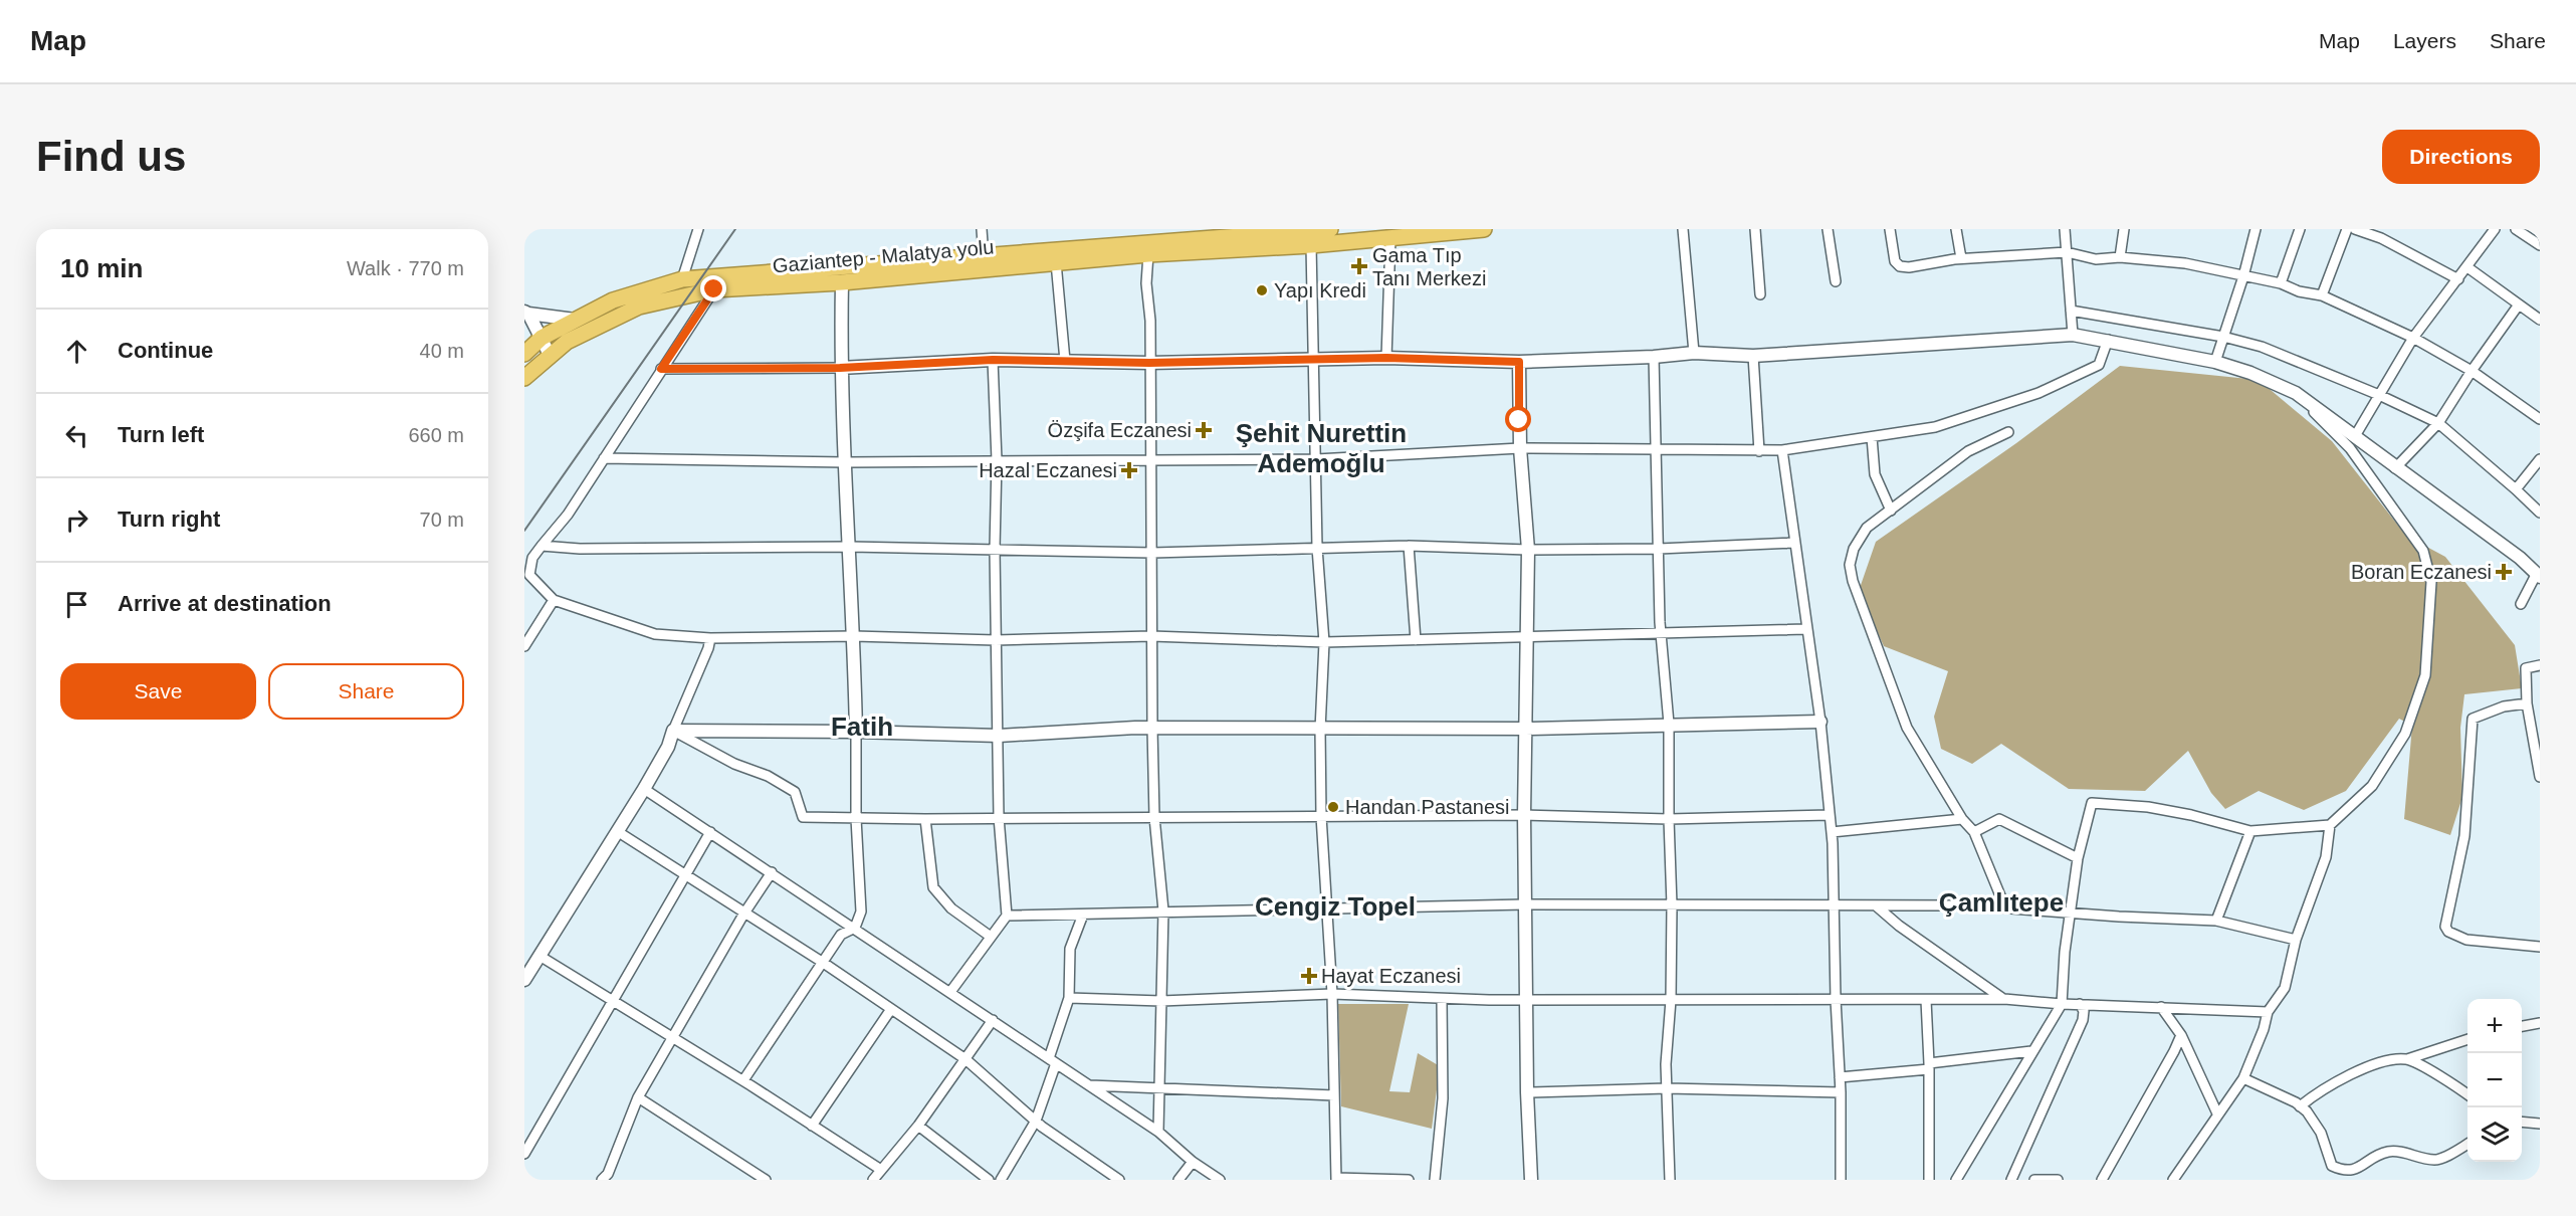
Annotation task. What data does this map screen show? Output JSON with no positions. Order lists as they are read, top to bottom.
{
  "streets": {
    "highway": ["Gaziantep - Malatya yolu"]
  },
  "districts": [
    "Şehit Nurettin Ademoğlu",
    "Fatih",
    "Çamlıtepe",
    "Cengiz Topel"
  ],
  "places": {
    "health": [
      "Gama Tıp Tanı Merkezi",
      "Özşifa Eczanesi",
      "Hazal Eczanesi",
      "Boran Eczanesi",
      "Hayat Eczanesi"
    ],
    "other": ["Yapı Kredi", "Handan Pastanesi"]
  },
  "page": {
    "header": "Map",
    "nav": ["Map", "Layers", "Share"],
    "buttons": [
      "Directions",
      ["Save", "Share"]
    ],
    "title": "Find us",
    "heading": ["10 min", "Walk · 770 m"],
    "list": [
      ["Continue", "40 m"],
      ["Turn left", "660 m"],
      ["Turn right", "70 m"],
      "Arrive at destination"
    ],
    "map_buttons": ["+", "−"]
  }
}
